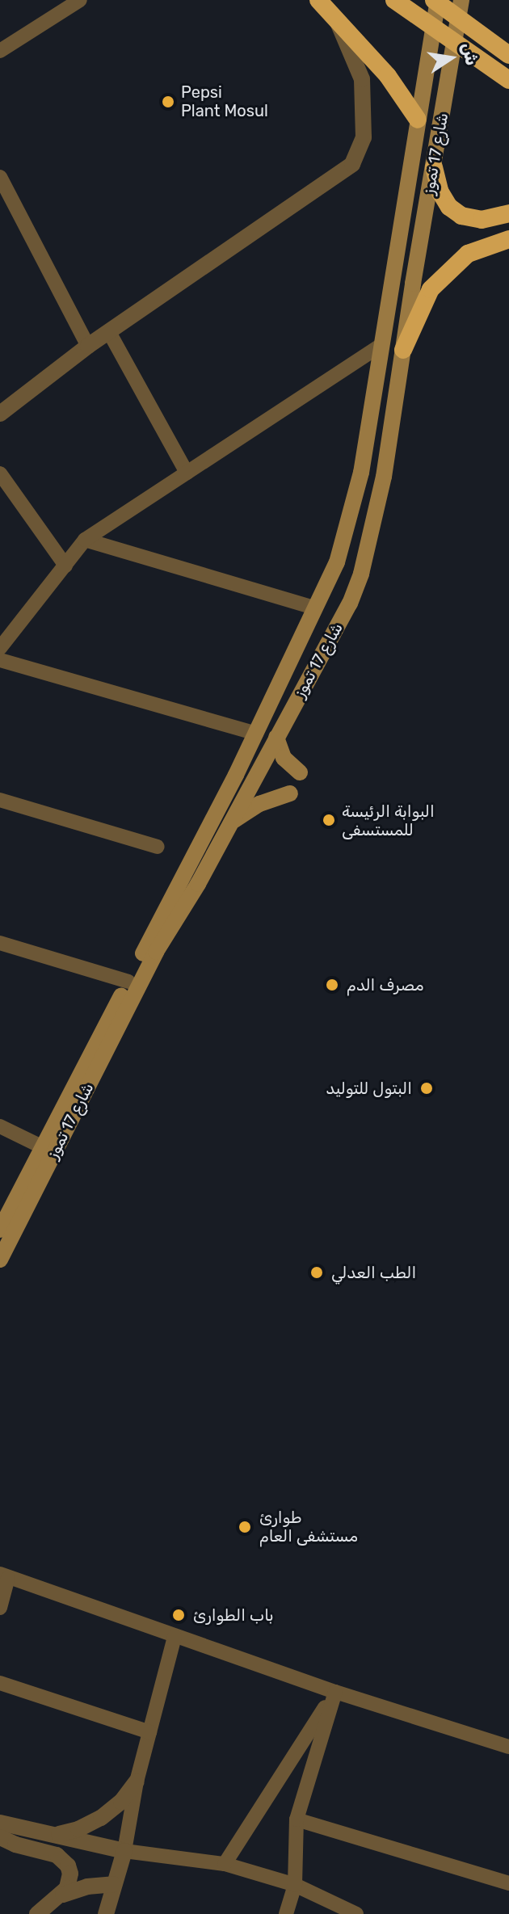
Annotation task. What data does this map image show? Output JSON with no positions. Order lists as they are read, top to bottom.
{
  "streets": {
    "main road": ["شارع 17 تموز"]
  },
  "places": [
    "Pepsi Plant Mosul",
    "البوابة الرئيسة للمستسفى",
    "مصرف الدم",
    "البتول للتوليد",
    "الطب العدلي",
    "طوارئ مستشفى العام",
    "باب الطوارئ"
  ],
  "north": "right"
}
